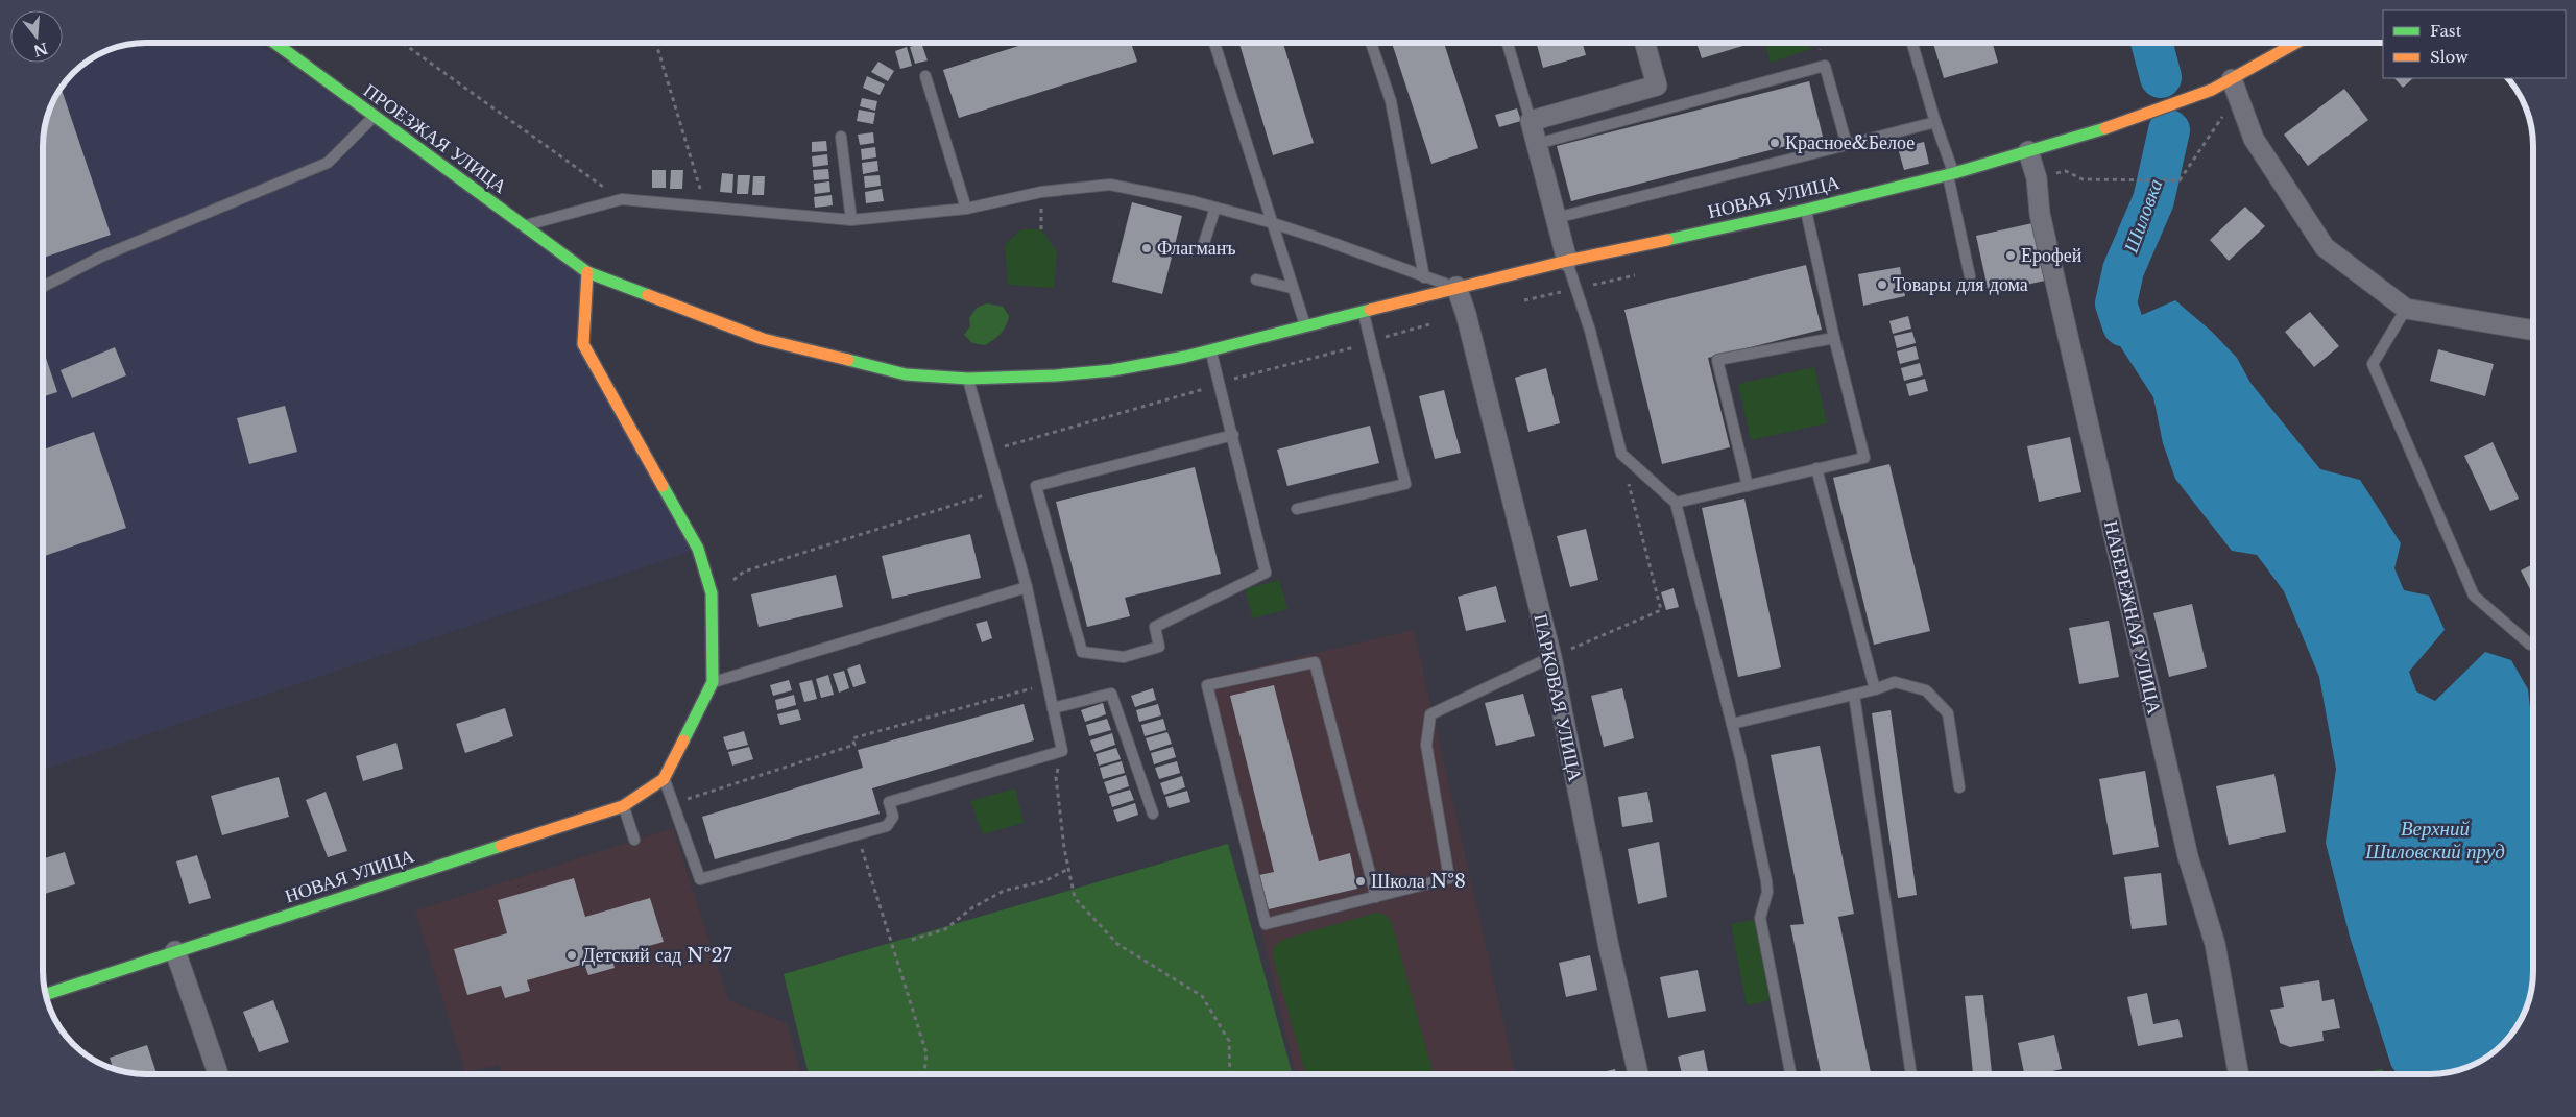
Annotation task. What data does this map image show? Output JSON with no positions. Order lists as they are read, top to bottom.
{
  "streets": {
    "street": [
      "ПРОЕЗЖАЯ УЛИЦА",
      "НОВАЯ УЛИЦА",
      "НАБЕРЕЖНАЯ УЛИЦА",
      "ПАРКОВАЯ УЛИЦА"
    ]
  },
  "crossings": [
    ["ПРОЕЗЖАЯ УЛИЦА", "НОВАЯ УЛИЦА"],
    ["НОВАЯ УЛИЦА", "НАБЕРЕЖНАЯ УЛИЦА"],
    ["НОВАЯ УЛИЦА", "ПАРКОВАЯ УЛИЦА"]
  ],
  "water": ["Шиловка", "Верхний Шиловский пруд"],
  "places": [
    "Красное&Белое",
    "Флагманъ",
    "Ерофей",
    "Товары для дома",
    "Школа №8",
    "Детский сад №27"
  ],
  "legend": ["Fast", "Slow"],
  "north": "bottom"
}
